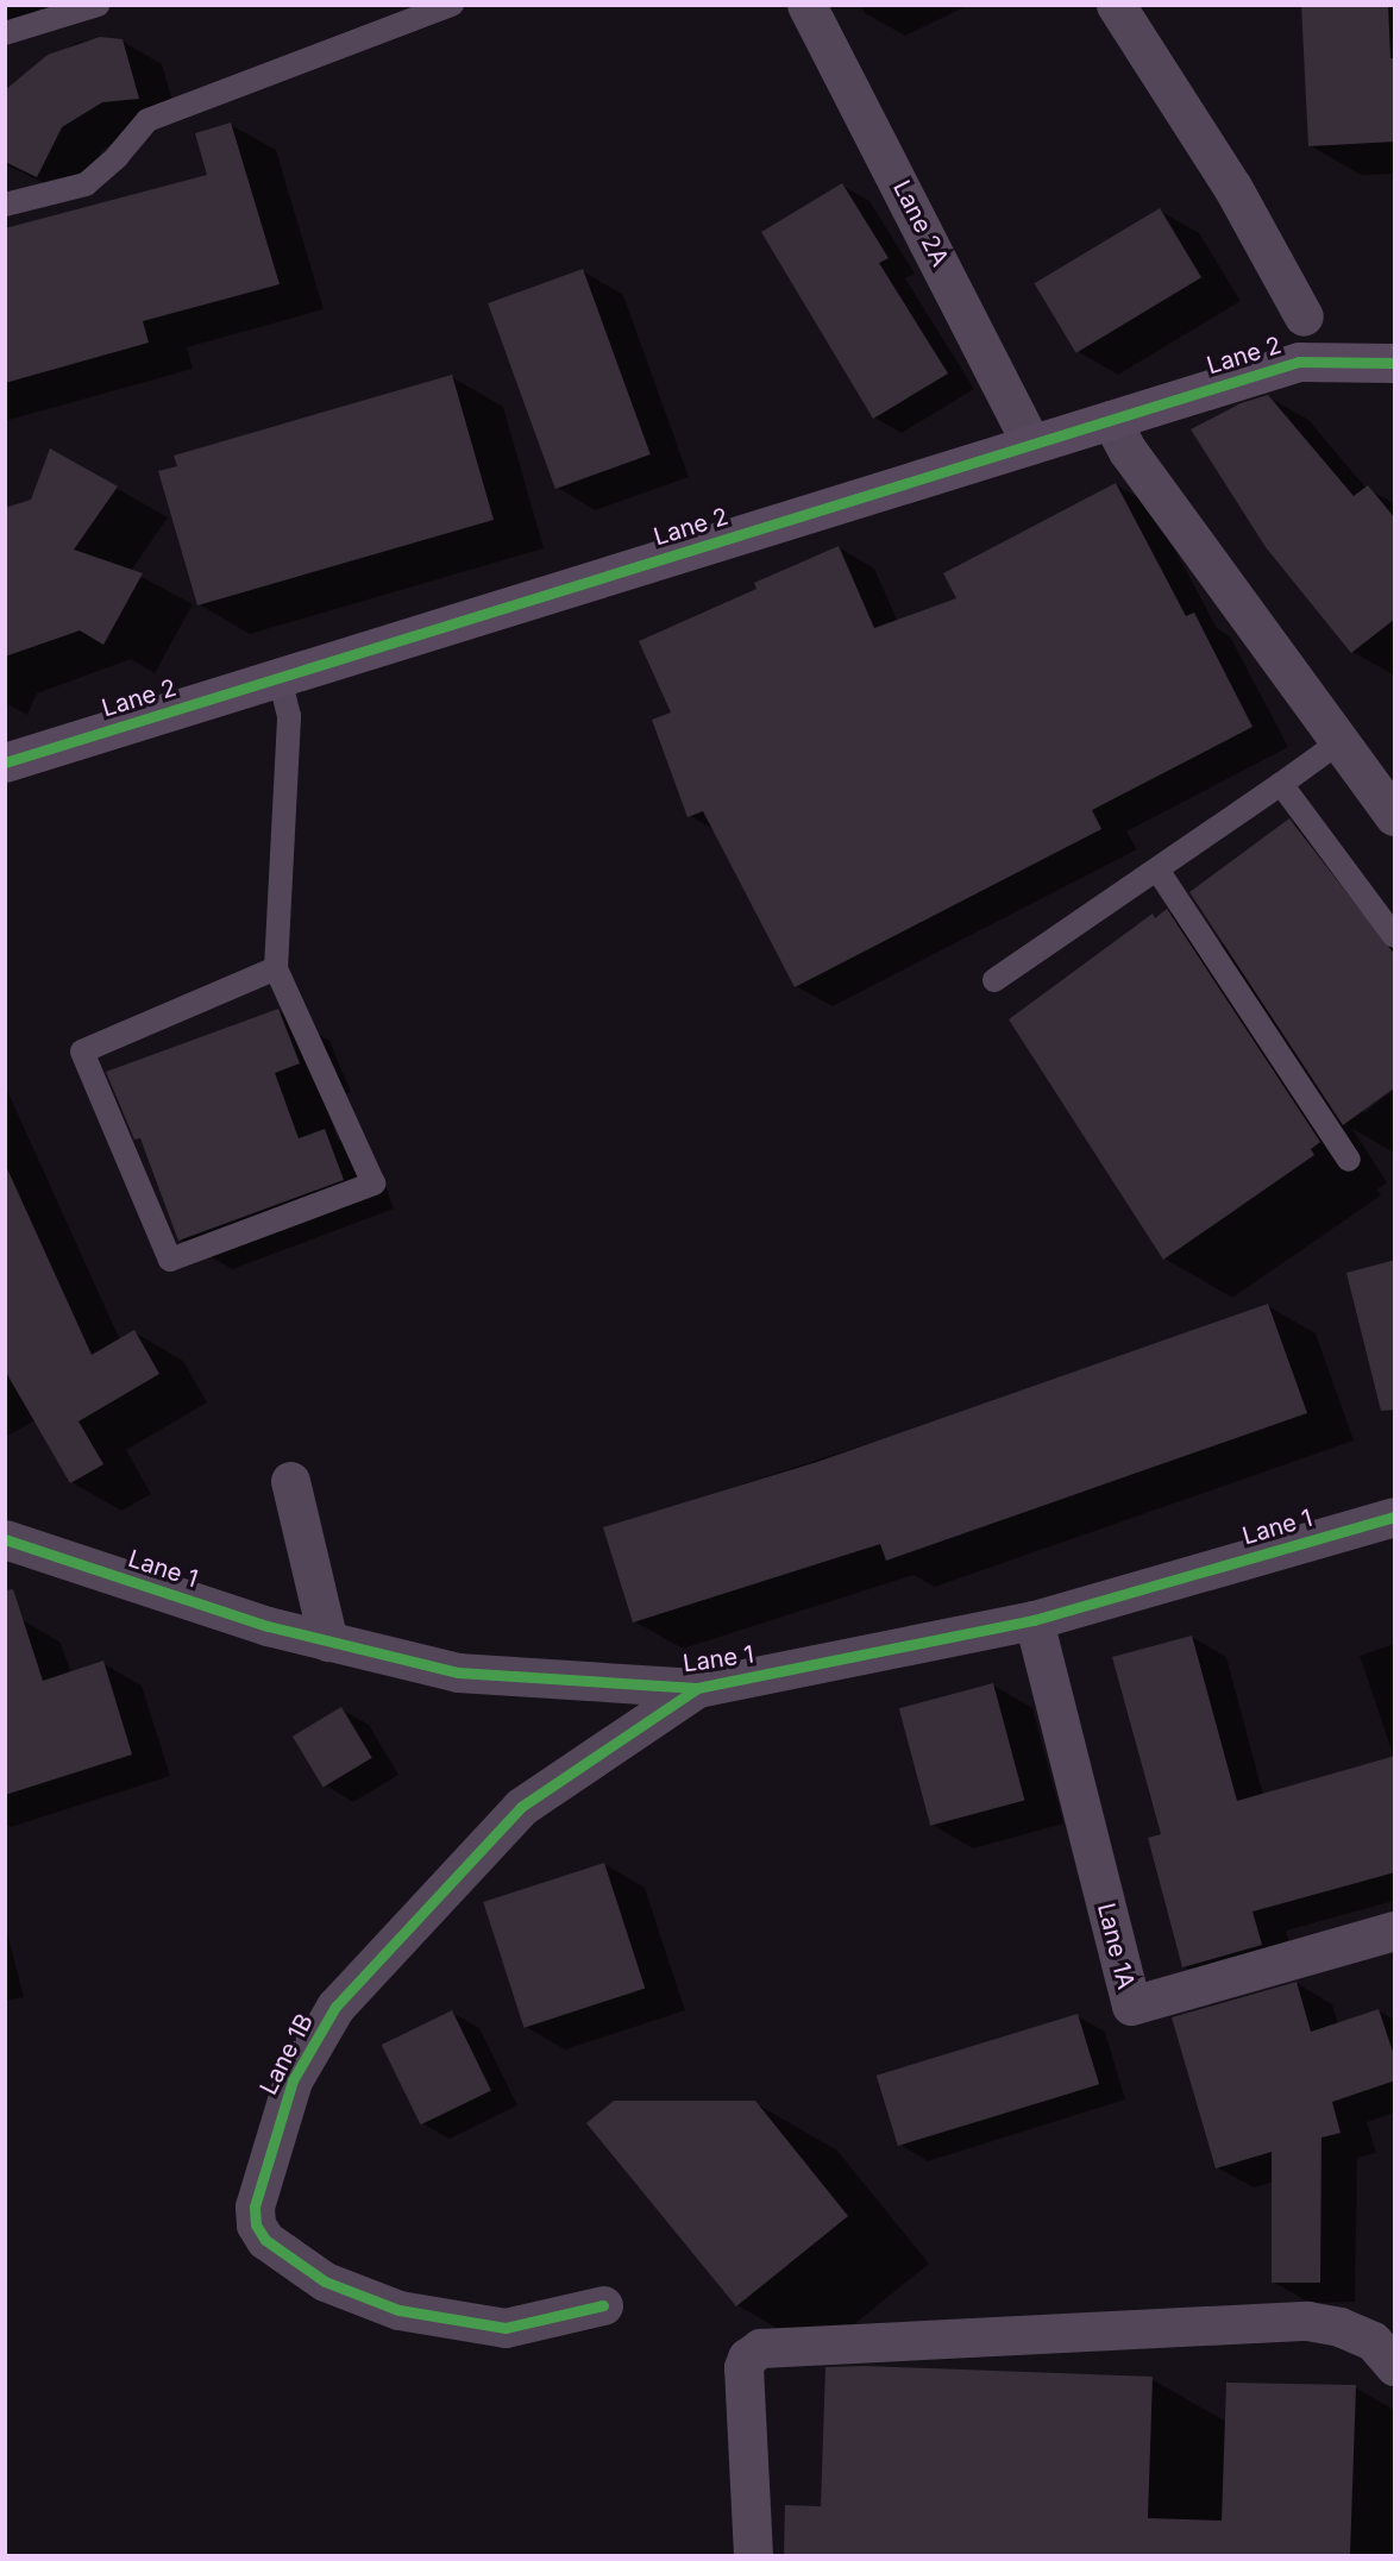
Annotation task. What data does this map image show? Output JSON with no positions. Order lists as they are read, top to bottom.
{
  "streets": {
    "street": [
      "Lane 2A",
      "Lane 2",
      "Lane 1",
      "Lane 1A",
      "Lane 1B"
    ]
  },
  "crossings": [
    ["Lane 2A", "Lane 2"],
    ["Lane 1", "Lane 1A"],
    ["Lane 1", "Lane 1B"]
  ]
}
